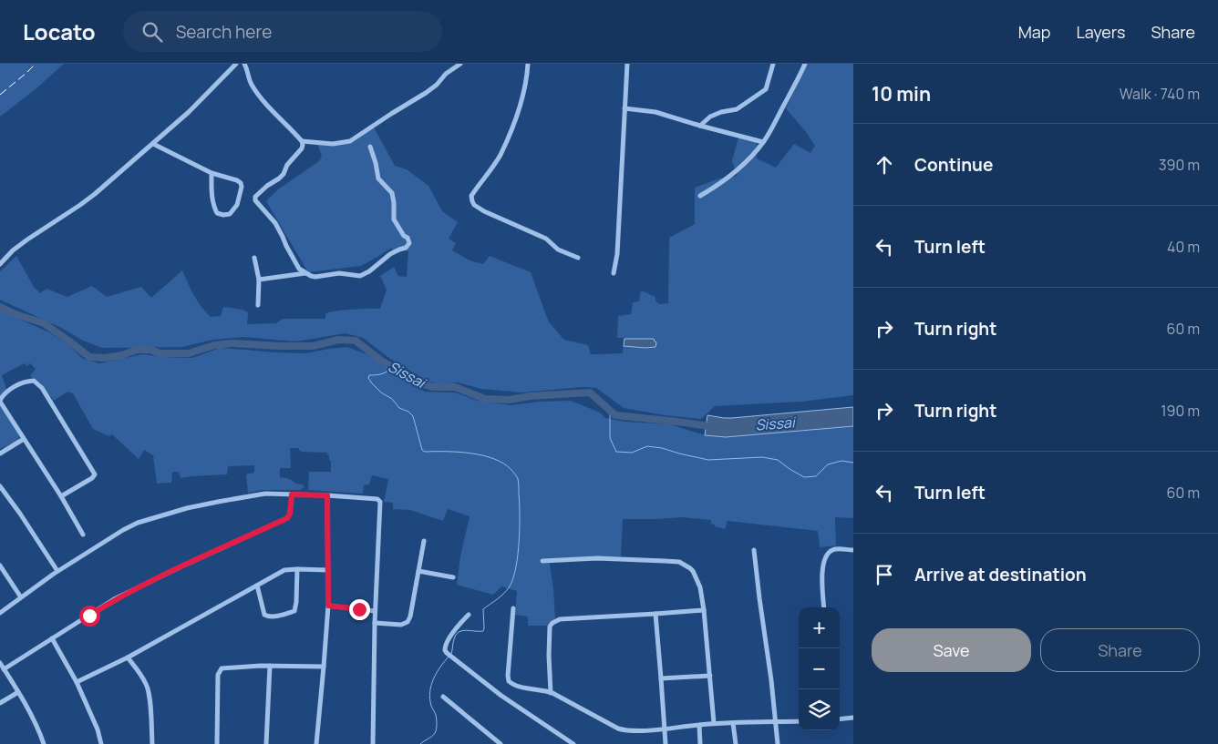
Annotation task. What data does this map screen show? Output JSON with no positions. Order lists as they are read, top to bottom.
{
  "water": ["Sissai"],
  "page": {
    "header": "Locato",
    "search": "Search here",
    "nav": ["Map", "Layers", "Share"],
    "heading": ["10 min", "Walk · 740 m"],
    "list": [
      ["Continue", "390 m"],
      ["Turn left", "40 m"],
      ["Turn right", "60 m"],
      ["Turn right", "190 m"],
      ["Turn left", "60 m"],
      "Arrive at destination"
    ],
    "map_buttons": ["+", "−"],
    "buttons": ["Save", "Share"]
  }
}
